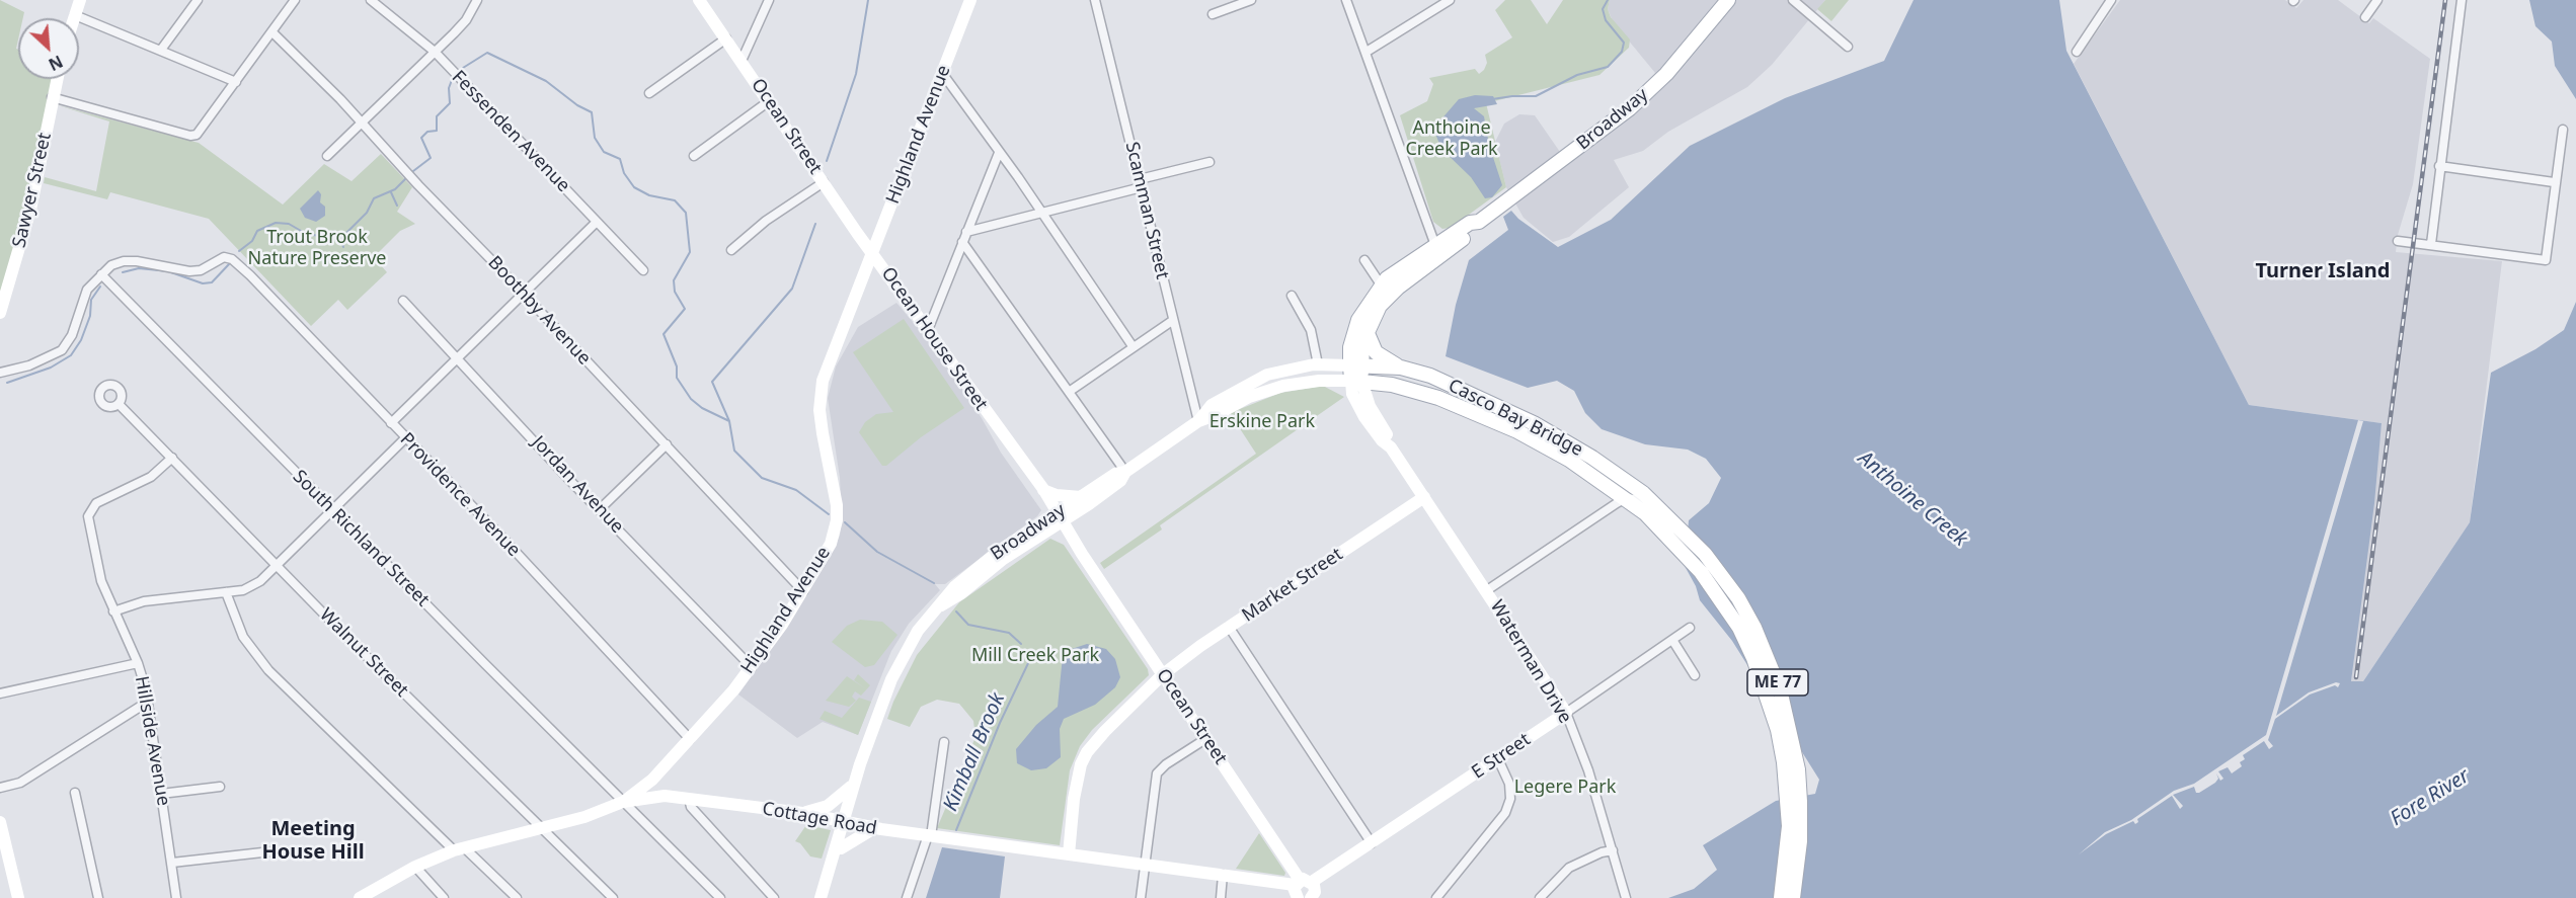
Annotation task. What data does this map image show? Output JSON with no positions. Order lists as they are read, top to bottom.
{
  "streets": {
    "main road": [
      "Broadway",
      "Casco Bay Bridge",
      "Waterman Drive",
      "ME 77"
    ],
    "street": [
      "Ocean Street",
      "Fessenden Avenue",
      "Highland Avenue",
      "Sawyer Street",
      "Scamman Street",
      "Boothby Avenue",
      "Ocean House Street",
      "Jordan Avenue",
      "Providence Avenue",
      "South Richland Street",
      "Market Street",
      "Walnut Street",
      "Hillside Avenue",
      "E Street",
      "Cottage Road"
    ]
  },
  "crossings": [
    ["Broadway", "Ocean Street"],
    ["Broadway", "Scamman Street"],
    ["Broadway", "Ocean House Street"],
    ["Broadway", "Casco Bay Bridge"],
    ["Broadway", "Waterman Drive"],
    ["Broadway", "Cottage Road"],
    ["Ocean Street", "Highland Avenue"],
    ["Ocean Street", "Ocean House Street"],
    ["Ocean Street", "Market Street"],
    ["Ocean Street", "E Street"],
    ["Ocean Street", "Cottage Road"],
    ["Highland Avenue", "Boothby Avenue"],
    ["Highland Avenue", "Ocean House Street"],
    ["Highland Avenue", "Jordan Avenue"],
    ["Highland Avenue", "Providence Avenue"],
    ["Highland Avenue", "South Richland Street"],
    ["Highland Avenue", "Cottage Road"],
    ["Casco Bay Bridge", "Waterman Drive"],
    ["Providence Avenue", "South Richland Street"],
    ["South Richland Street", "Cottage Road"],
    ["Market Street", "Waterman Drive"],
    ["Market Street", "Cottage Road"],
    ["Walnut Street", "Hillside Avenue"],
    ["Walnut Street", "Cottage Road"],
    ["Waterman Drive", "E Street"],
    ["E Street", "Cottage Road"]
  ],
  "districts": ["Turner Island", "Meeting House Hill"],
  "water": ["Anthoine Creek", "Kimball Brook", "Fore River"],
  "parks": [
    "Anthoine Creek Park",
    "Trout Brook Nature Preserve",
    "Erskine Park",
    "Mill Creek Park",
    "Legere Park"
  ],
  "north": "bottom right"
}
